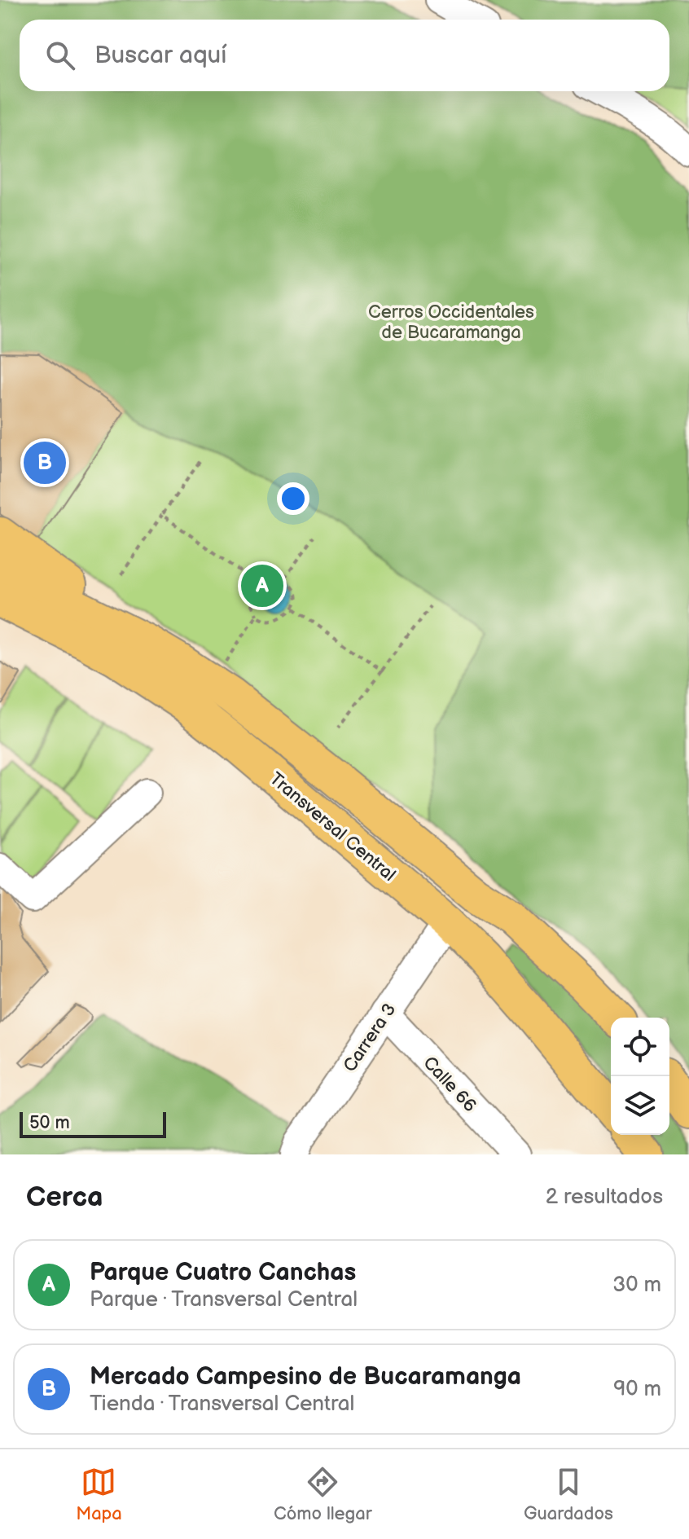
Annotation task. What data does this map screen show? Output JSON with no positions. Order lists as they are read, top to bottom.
{
  "streets": {
    "main road": ["Transversal Central"],
    "street": ["Carrera 3", "Calle 66"]
  },
  "crossings": [
    ["Transversal Central", "Carrera 3"],
    ["Carrera 3", "Calle 66"]
  ],
  "parks": ["Cerros Occidentales de Bucaramanga"],
  "scale_bar": "50 m",
  "page": {
    "search": "Buscar aquí",
    "pins": ["B", "A"],
    "scale": "50 m",
    "heading": ["Cerca", "2 resultados"],
    "list": [
      {
        "mark": "A",
        "name": "Parque Cuatro Canchas",
        "note": "Parque · Transversal Central",
        "value": "30 m"
      },
      {
        "mark": "B",
        "name": "Mercado Campesino de Bucaramanga",
        "note": "Tienda · Transversal Central",
        "value": "90 m"
      }
    ],
    "nav": ["Mapa", "Cómo llegar", "Guardados"]
  }
}
